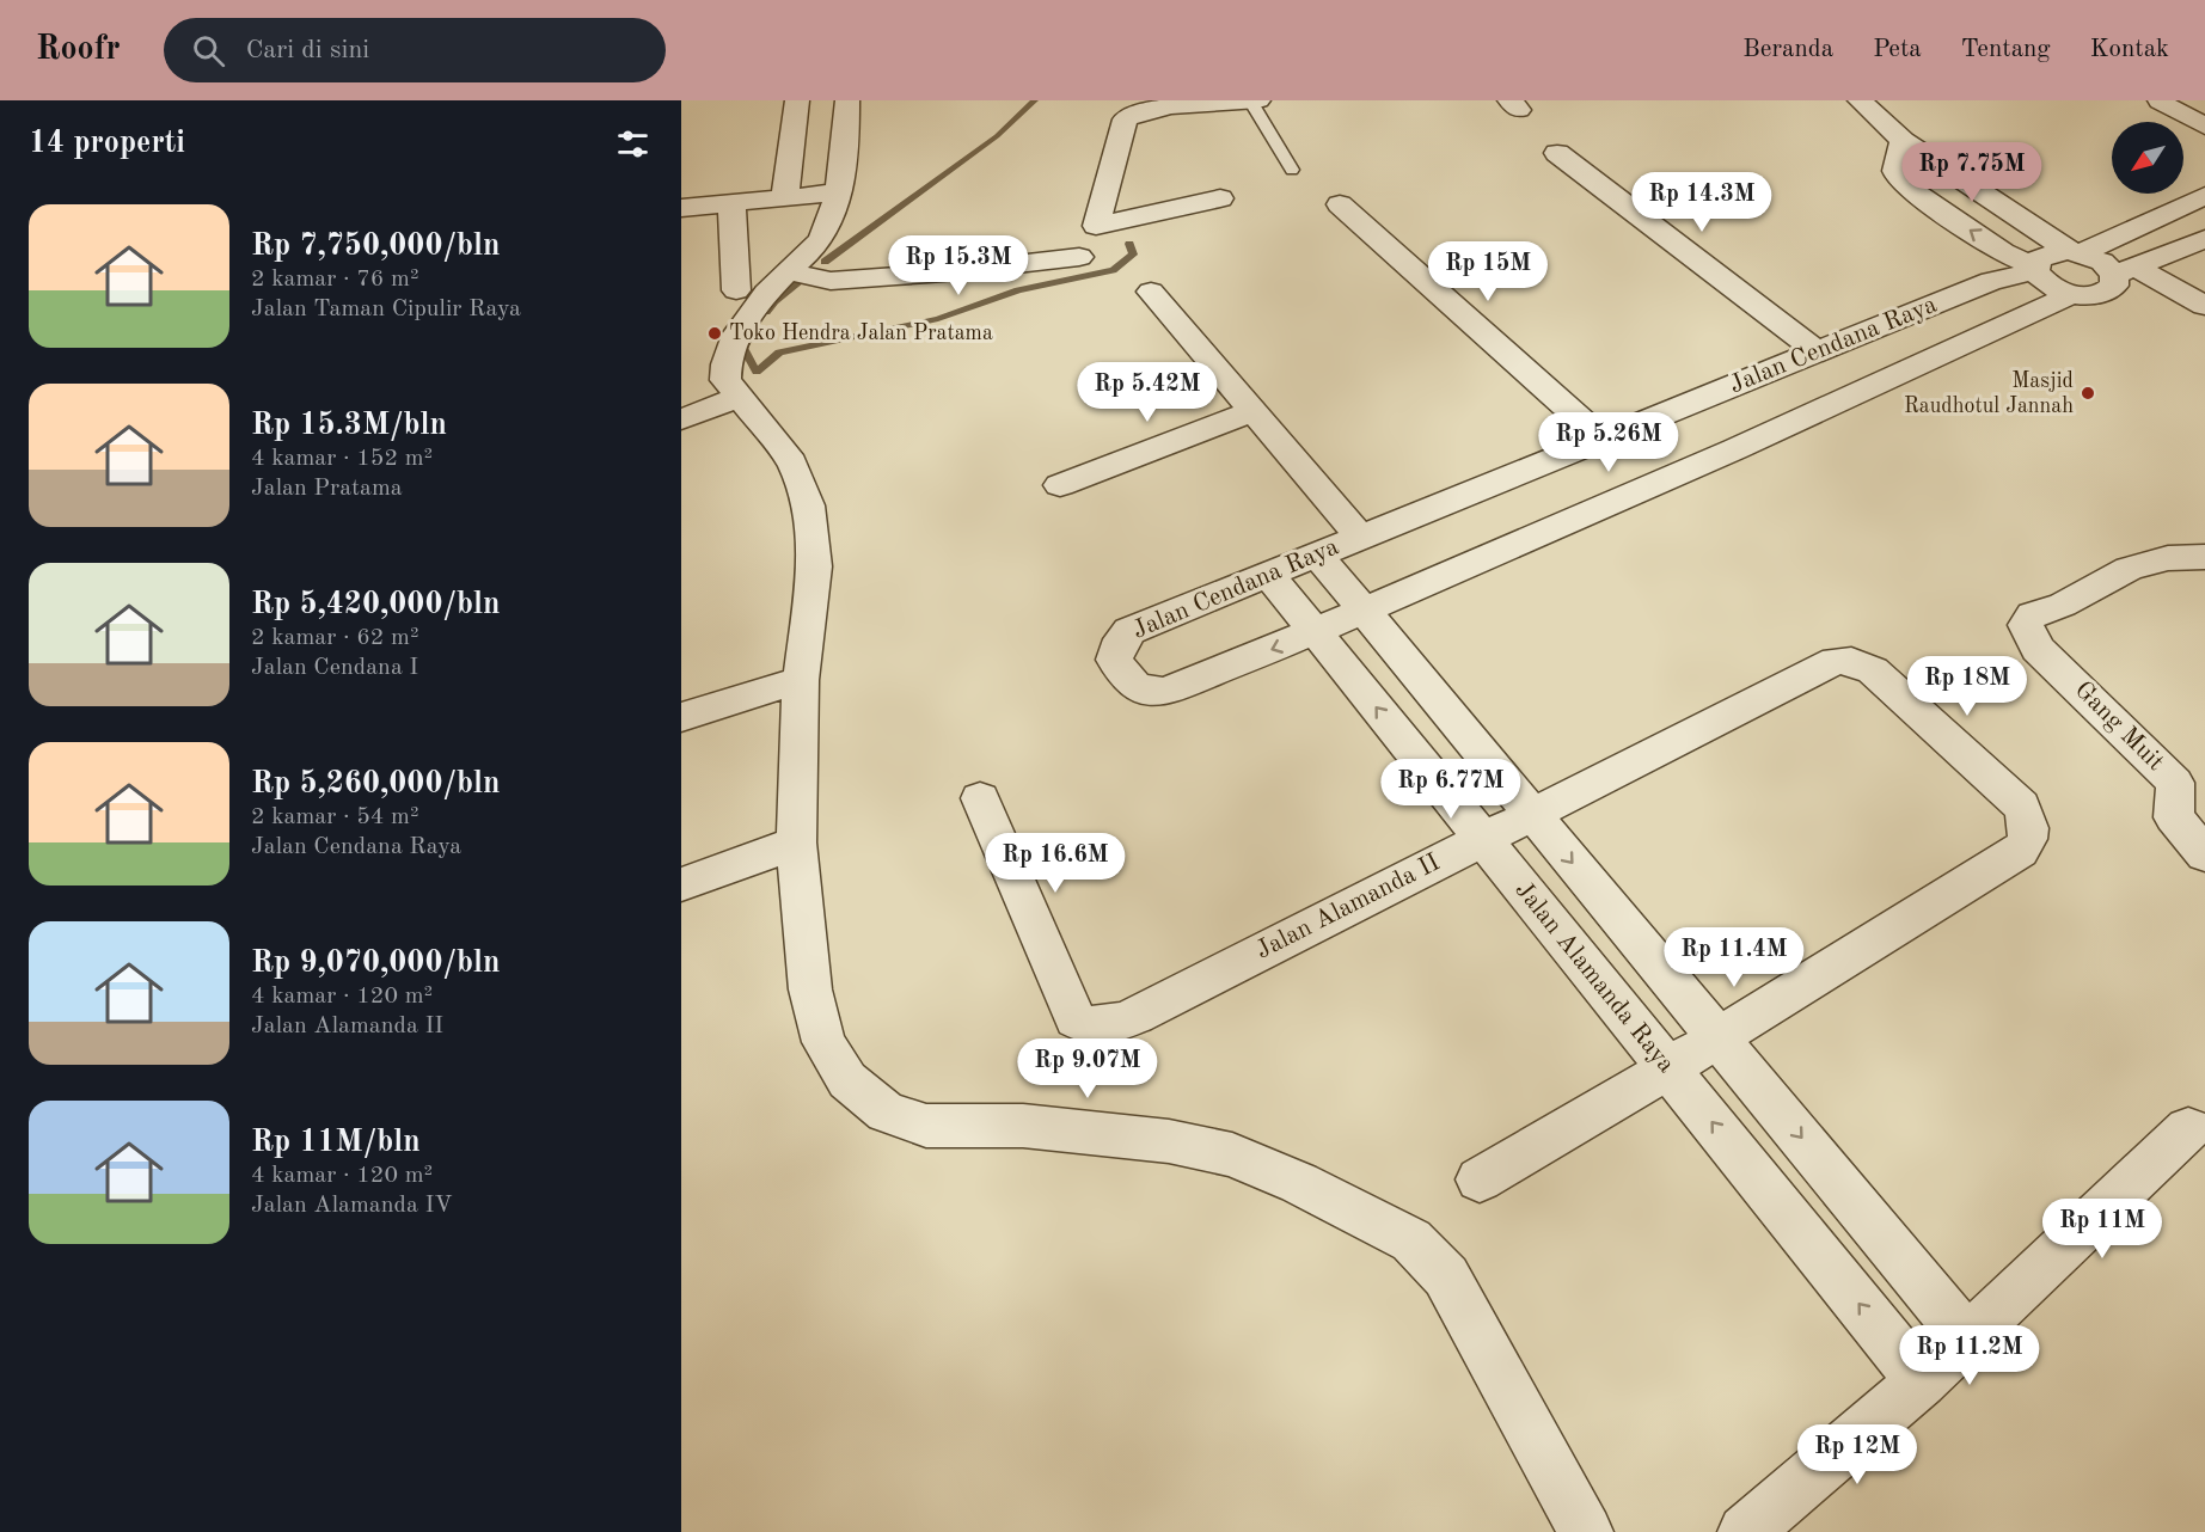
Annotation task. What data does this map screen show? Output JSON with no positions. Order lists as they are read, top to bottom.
{
  "streets": {
    "street": [
      "Jalan Cendana Raya",
      "Gang Muit",
      "Jalan Alamanda II",
      "Jalan Alamanda Raya"
    ]
  },
  "crossings": [
    ["Jalan Cendana Raya", "Jalan Alamanda Raya"],
    ["Jalan Alamanda II", "Jalan Alamanda Raya"]
  ],
  "places": ["Toko Hendra Jalan Pratama", "Masjid Raudhotul Jannah"],
  "north": "bottom left",
  "page": {
    "header": "Roofr",
    "search": "Cari di sini",
    "nav": [
      "Beranda",
      "Peta",
      "Tentang",
      "Kontak"
    ],
    "heading": "14 properti",
    "price": [
      "Rp 7.75M",
      "Rp 14.3M",
      "Rp 15.3M",
      "Rp 15M",
      "Rp 5.42M",
      "Rp 5.26M",
      "Rp 18M",
      "Rp 6.77M",
      "Rp 16.6M",
      "Rp 11.4M",
      "Rp 9.07M",
      "Rp 11M",
      "Rp 11.2M",
      "Rp 12M"
    ],
    "list": [
      {
        "name": "Rp 7,750,000/bln",
        "note": "2 kamar · 76 m² · Jalan Taman Cipulir Raya"
      },
      {
        "name": "Rp 15.3M/bln",
        "note": "4 kamar · 152 m² · Jalan Pratama"
      },
      {
        "name": "Rp 5,420,000/bln",
        "note": "2 kamar · 62 m² · Jalan Cendana I"
      },
      {
        "name": "Rp 5,260,000/bln",
        "note": "2 kamar · 54 m² · Jalan Cendana Raya"
      },
      {
        "name": "Rp 9,070,000/bln",
        "note": "4 kamar · 120 m² · Jalan Alamanda II"
      },
      {
        "name": "Rp 11M/bln",
        "note": "4 kamar · 120 m² · Jalan Alamanda IV"
      }
    ]
  }
}
